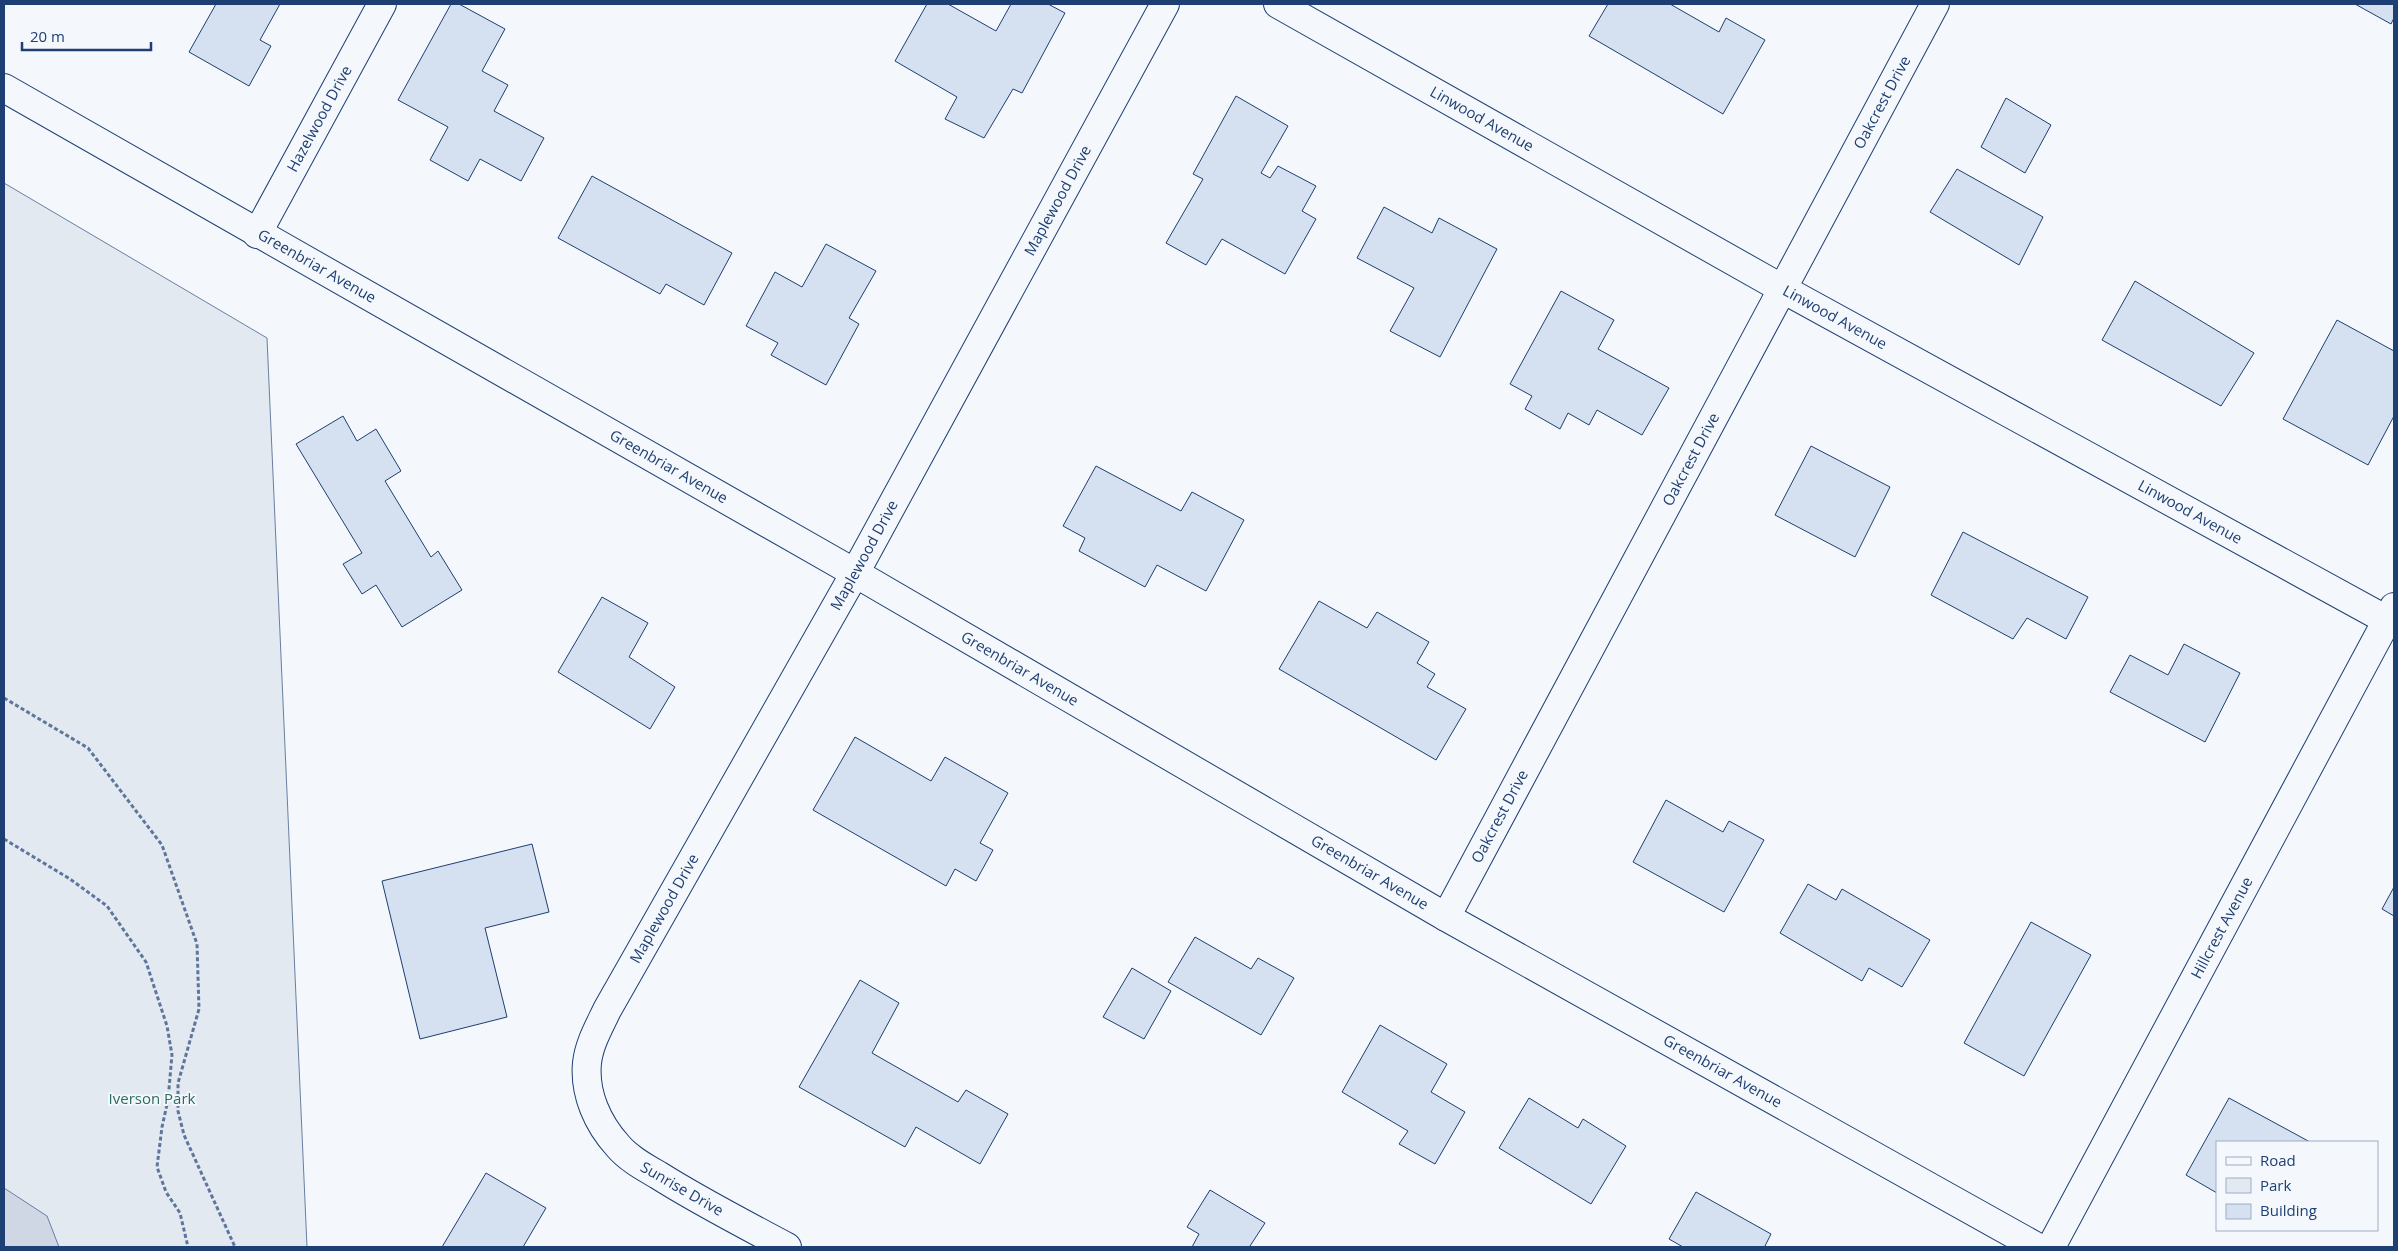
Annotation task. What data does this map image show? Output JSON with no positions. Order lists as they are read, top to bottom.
{
  "streets": {
    "street": [
      "Oakcrest Drive",
      "Linwood Avenue",
      "Hazelwood Drive",
      "Maplewood Drive",
      "Greenbriar Avenue",
      "Hillcrest Avenue",
      "Sunrise Drive"
    ]
  },
  "crossings": [
    ["Oakcrest Drive", "Linwood Avenue"],
    ["Oakcrest Drive", "Greenbriar Avenue"],
    ["Linwood Avenue", "Hillcrest Avenue"],
    ["Hazelwood Drive", "Greenbriar Avenue"],
    ["Maplewood Drive", "Greenbriar Avenue"],
    ["Maplewood Drive", "Sunrise Drive"]
  ],
  "parks": ["Iverson Park"],
  "legend": ["Road", "Park", "Building"],
  "scale_bar": "20 m"
}
